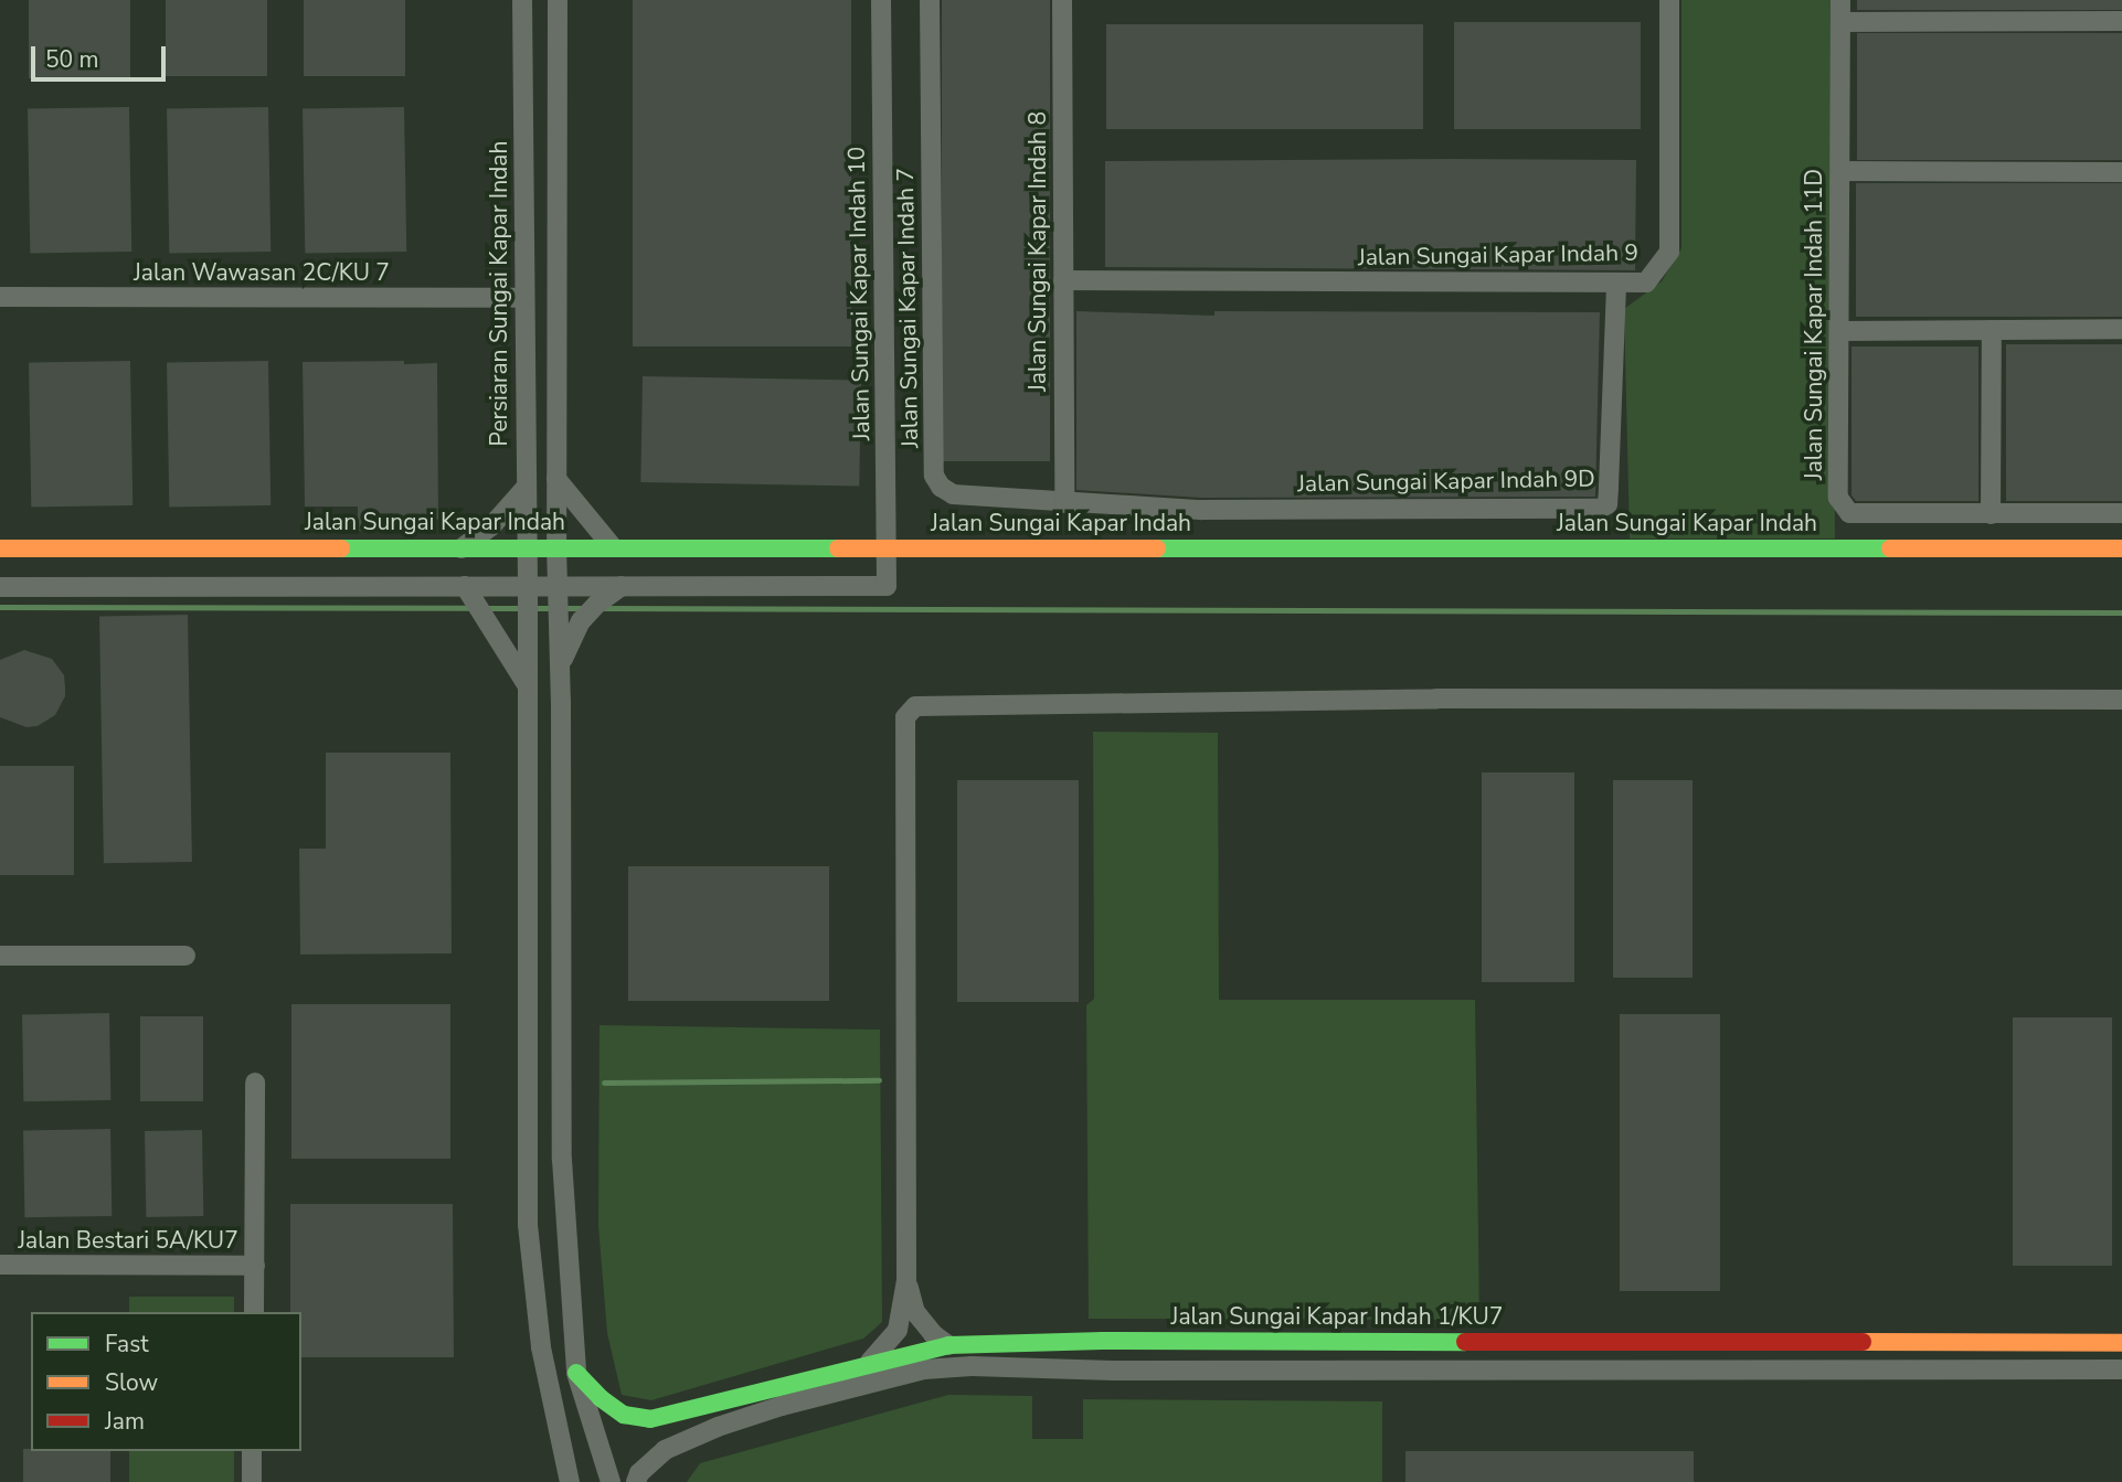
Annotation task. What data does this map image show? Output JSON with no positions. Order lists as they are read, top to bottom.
{
  "streets": {
    "street": [
      "Jalan Sungai Kapar Indah 8",
      "Jalan Sungai Kapar Indah 9",
      "Jalan Wawasan 2C/KU 7",
      "Persiaran Sungai Kapar Indah",
      "Jalan Sungai Kapar Indah 10",
      "Jalan Sungai Kapar Indah 7",
      "Jalan Sungai Kapar Indah 11D",
      "Jalan Sungai Kapar Indah 9D",
      "Jalan Sungai Kapar Indah",
      "Jalan Bestari 5A/KU7",
      "Jalan Sungai Kapar Indah 1/KU7"
    ]
  },
  "crossings": [
    ["Jalan Sungai Kapar Indah 8", "Jalan Sungai Kapar Indah 9"],
    ["Jalan Sungai Kapar Indah 8", "Jalan Sungai Kapar Indah 7"],
    ["Jalan Sungai Kapar Indah 8", "Jalan Sungai Kapar Indah 9D"],
    ["Jalan Sungai Kapar Indah 9", "Jalan Sungai Kapar Indah 9D"],
    ["Jalan Wawasan 2C/KU 7", "Persiaran Sungai Kapar Indah"],
    ["Persiaran Sungai Kapar Indah", "Jalan Sungai Kapar Indah"],
    ["Jalan Sungai Kapar Indah 10", "Jalan Sungai Kapar Indah"],
    ["Jalan Sungai Kapar Indah 7", "Jalan Sungai Kapar Indah 9D"]
  ],
  "legend": ["Fast", "Slow", "Jam"],
  "scale_bar": "50 m"
}
